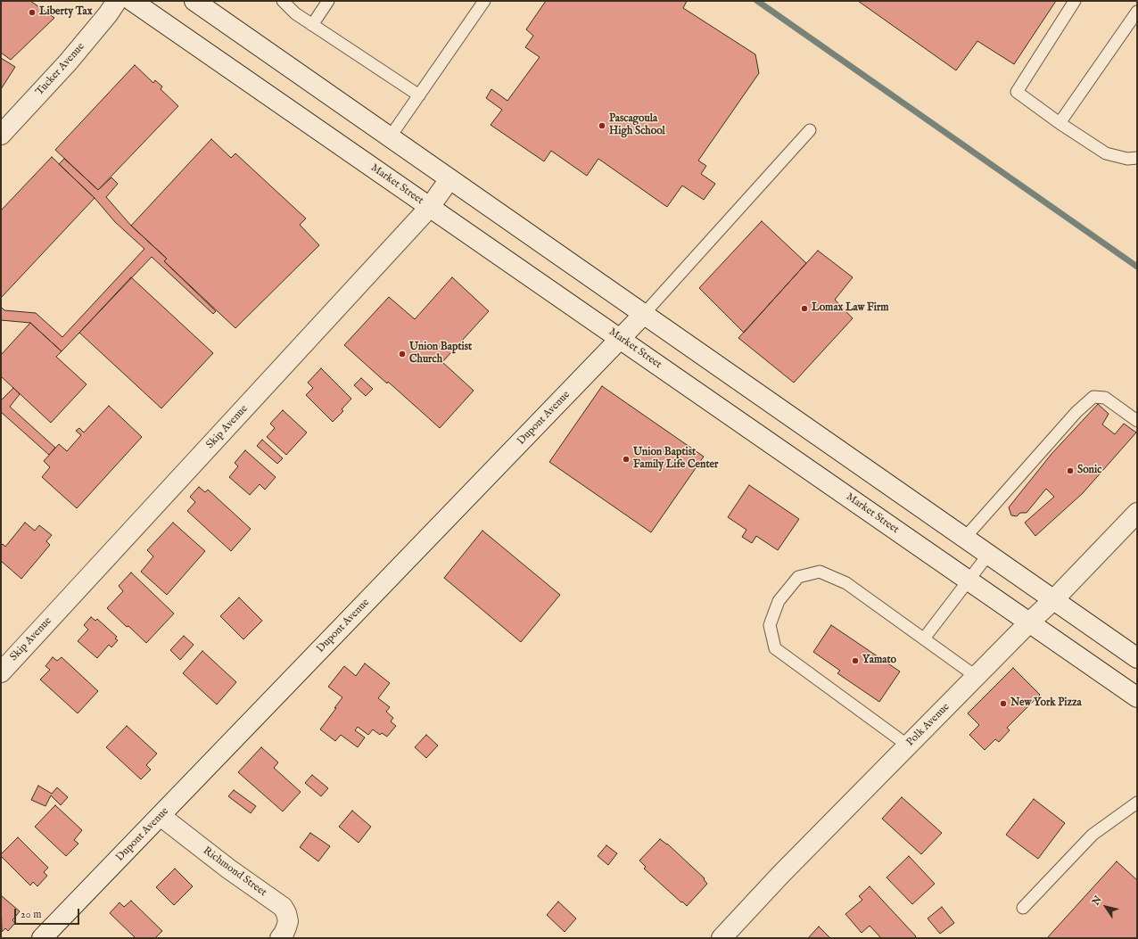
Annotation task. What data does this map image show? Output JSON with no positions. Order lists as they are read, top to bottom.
{
  "streets": {
    "street": [
      "Tucker Avenue",
      "Market Street",
      "Dupont Avenue",
      "Skip Avenue",
      "Polk Avenue",
      "Richmond Street"
    ]
  },
  "crossings": [
    ["Market Street", "Dupont Avenue"],
    ["Market Street", "Skip Avenue"],
    ["Market Street", "Polk Avenue"],
    ["Dupont Avenue", "Richmond Street"]
  ],
  "places": [
    "Liberty Tax",
    "Pascagoula High School",
    "Lomax Law Firm",
    "Union Baptist Church",
    "Union Baptist Family Life Center",
    "Sonic",
    "Yamato",
    "New York Pizza"
  ],
  "scale_bar": "20 m",
  "north": "top left"
}
